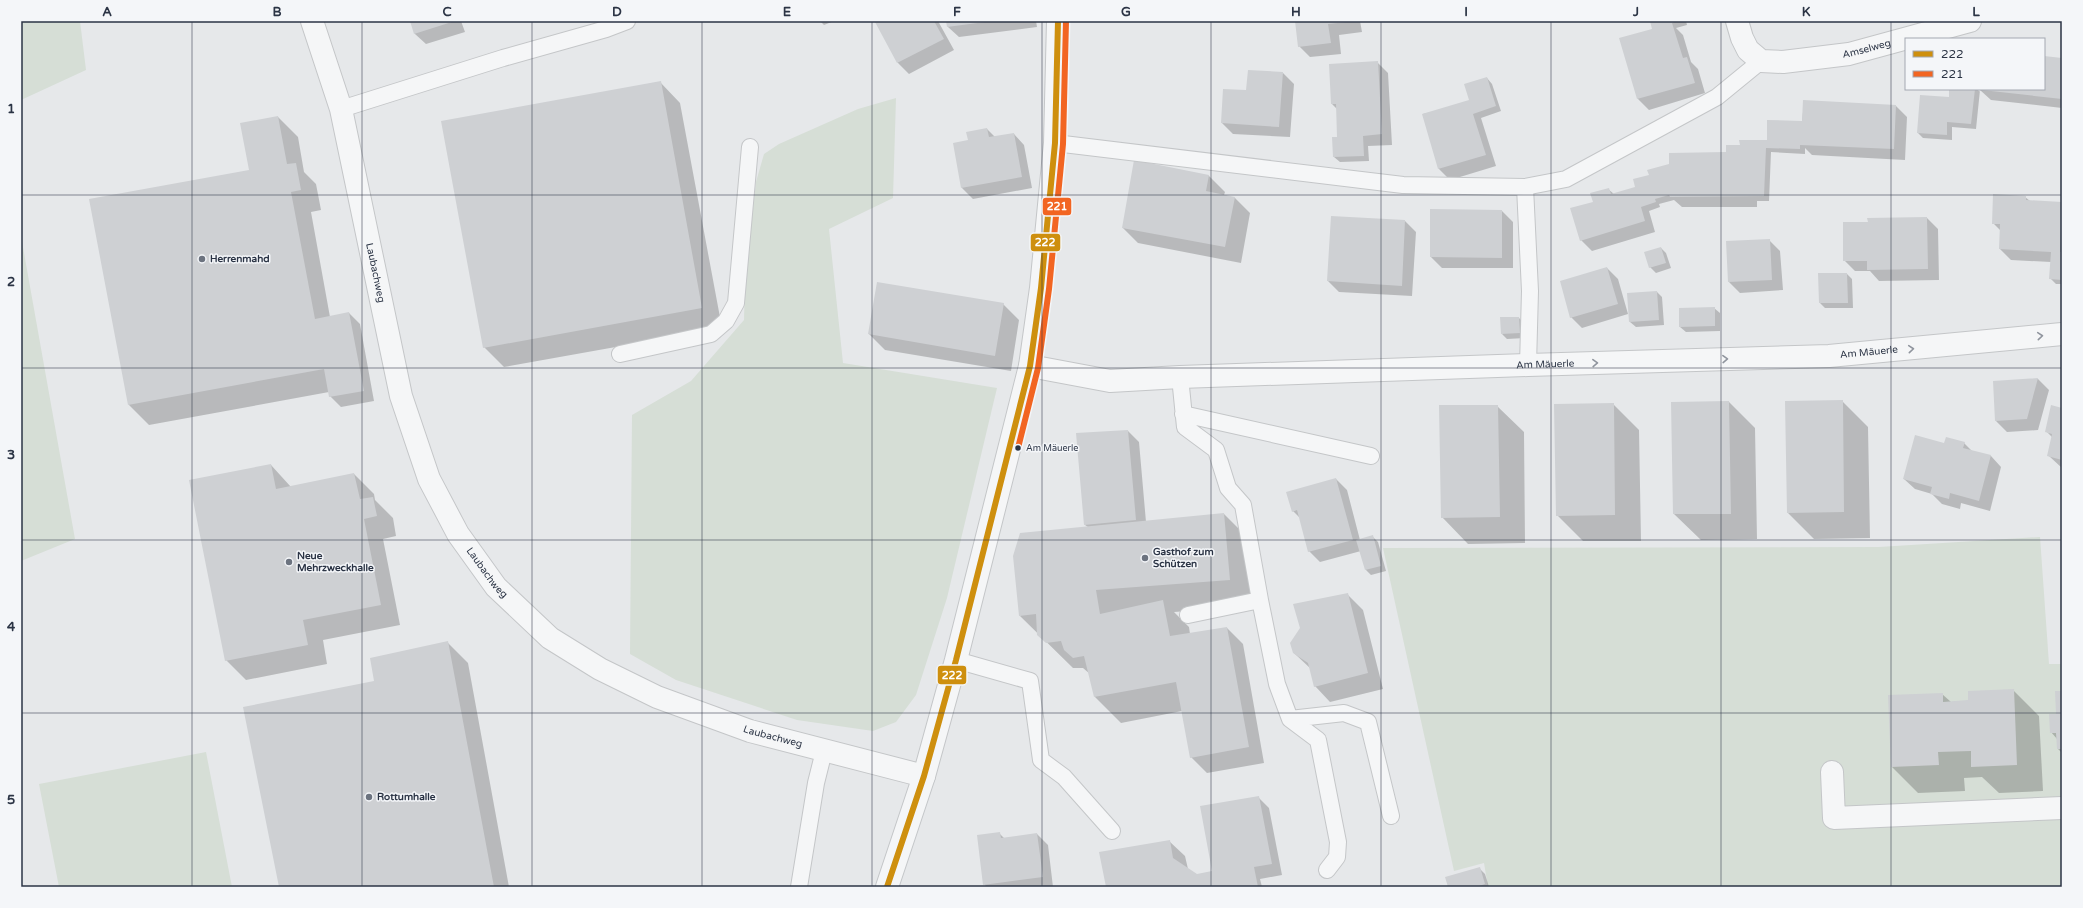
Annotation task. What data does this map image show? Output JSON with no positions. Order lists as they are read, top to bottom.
{
  "streets": {
    "street": ["Amselweg", "Laubachweg", "Am Mäuerle"]
  },
  "one_way": ["Am Mäuerle"],
  "places": [
    "Herrenmahd",
    "Am Mäuerle",
    "Gasthof zum Schützen",
    "Neue Mehrzweckhalle",
    "Rottumhalle"
  ],
  "lines": ["transit line 222", "transit line 221"],
  "legend": ["222", "221"],
  "grid": {
    "columns": [
      "A",
      "B",
      "C",
      "D",
      "E",
      "F",
      "G",
      "H",
      "I",
      "J",
      "K",
      "L"
    ],
    "rows": [
      "1",
      "2",
      "3",
      "4",
      "5"
    ]
  }
}
